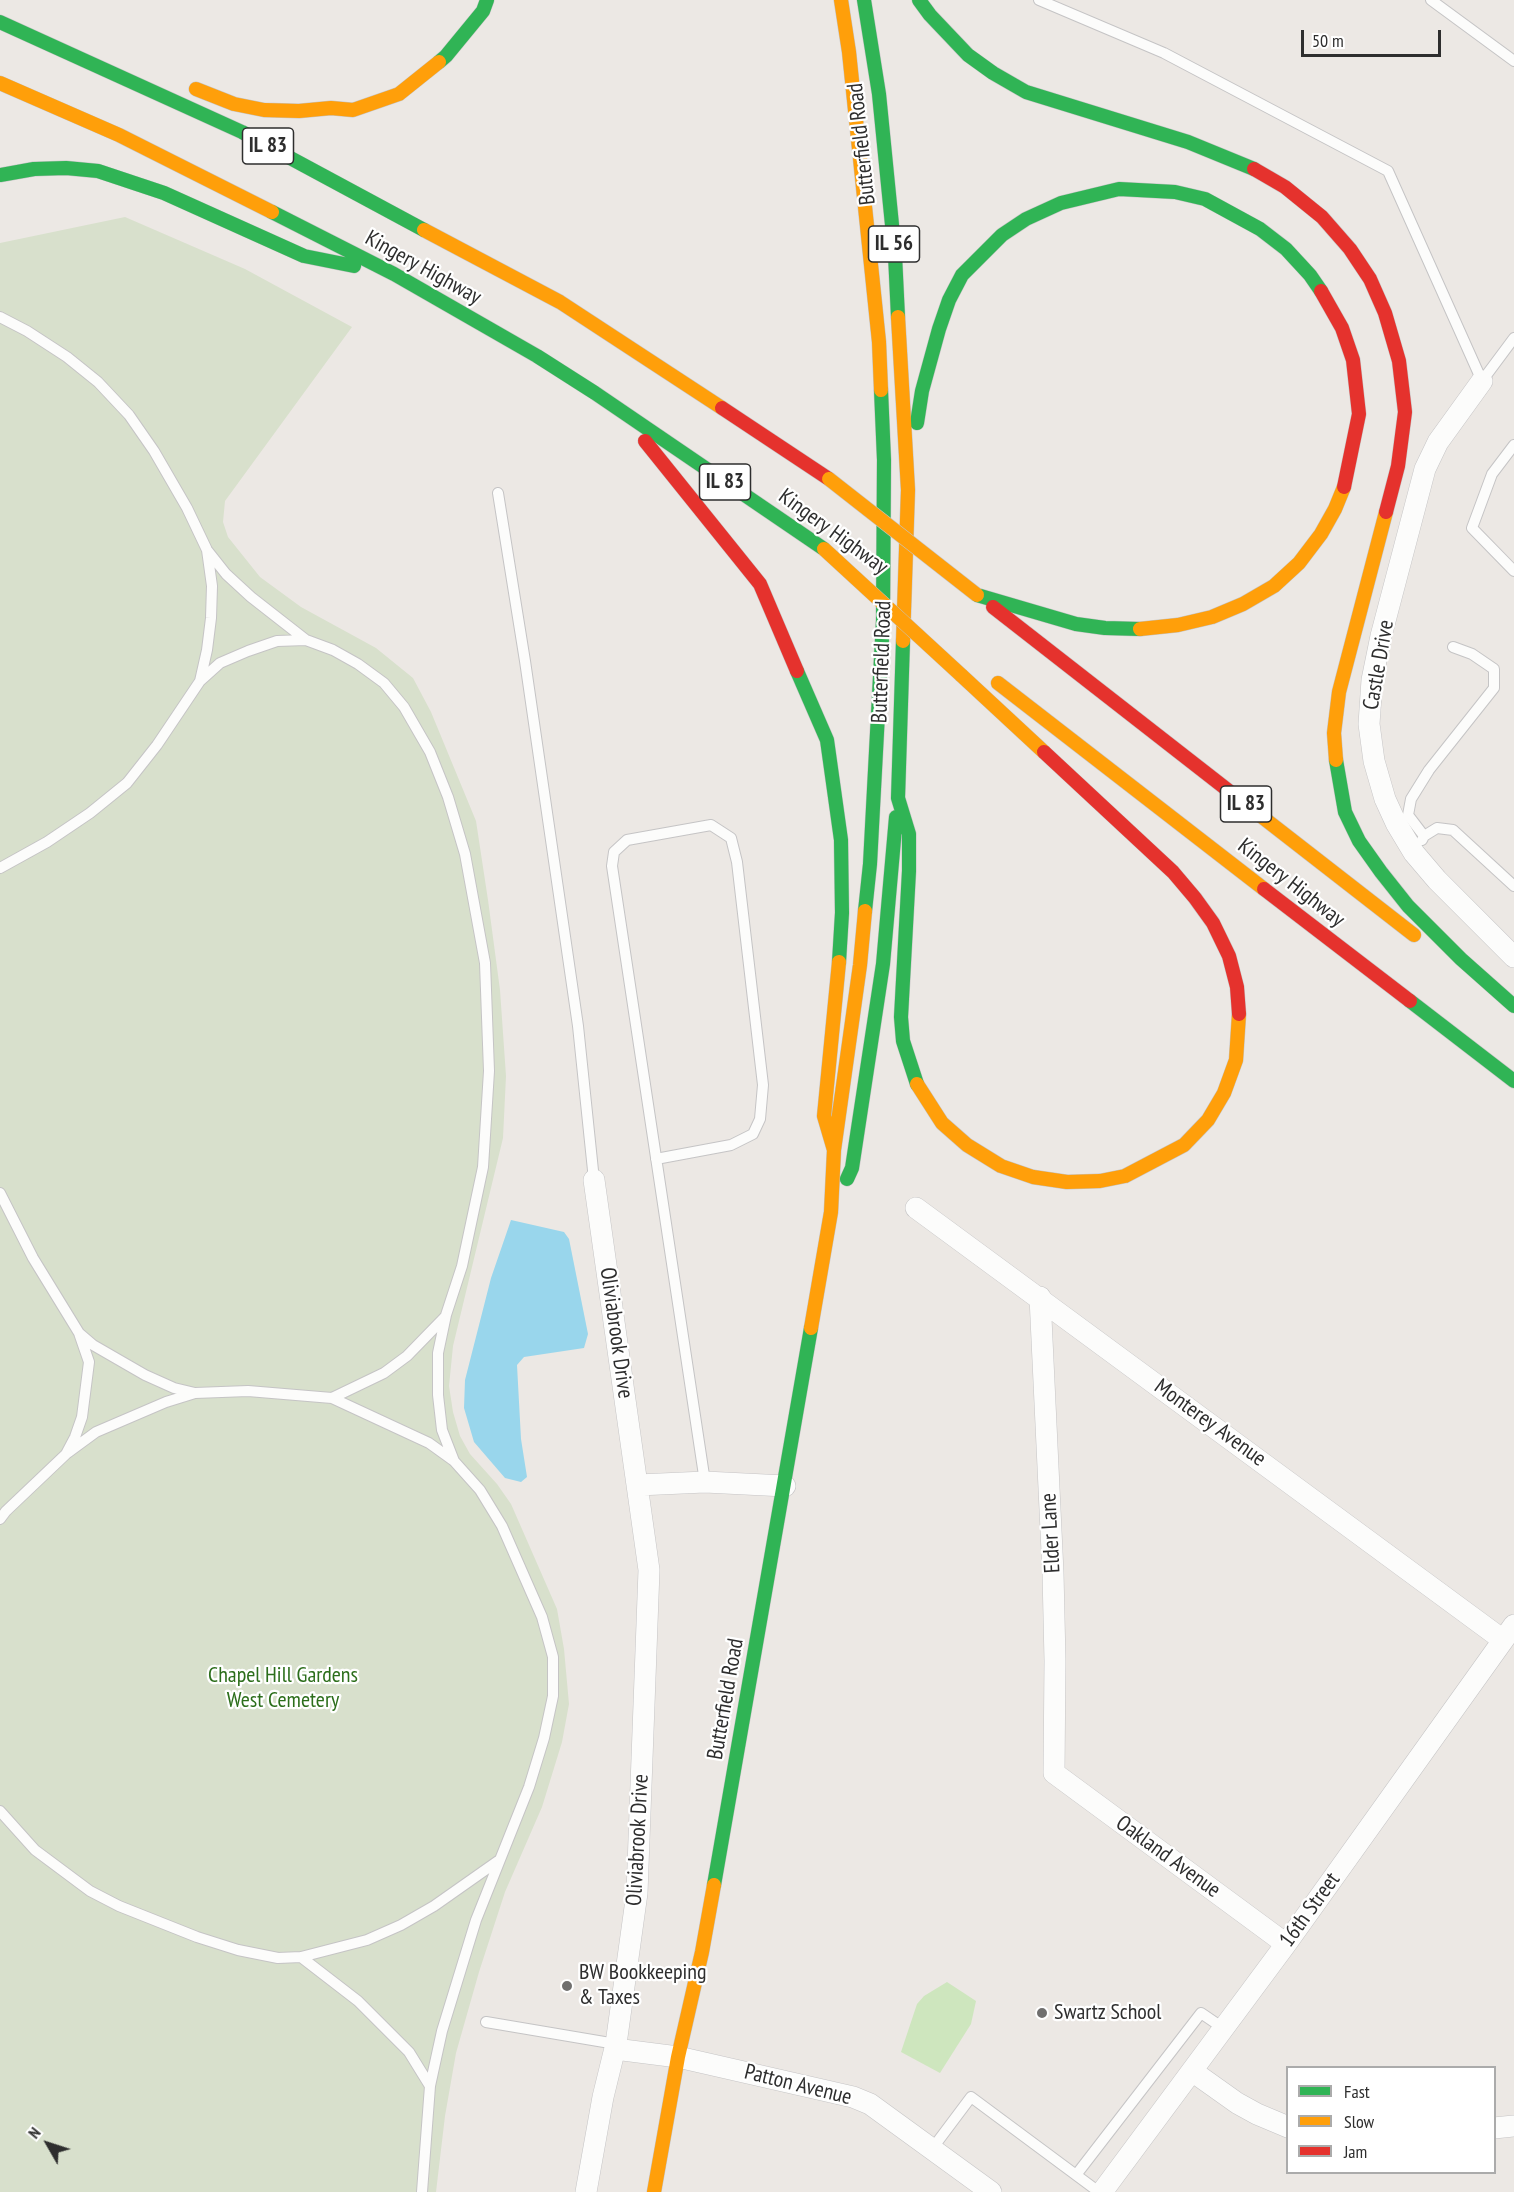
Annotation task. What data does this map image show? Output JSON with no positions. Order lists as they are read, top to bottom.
{
  "streets": {
    "main road": [
      "Butterfield Road",
      "IL 83",
      "IL 56",
      "Kingery Highway"
    ],
    "street": [
      "Castle Drive",
      "Oliviabrook Drive",
      "Monterey Avenue",
      "Elder Lane",
      "Oakland Avenue",
      "16th Street",
      "Patton Avenue"
    ]
  },
  "crossings": [
    ["Butterfield Road", "Patton Avenue"],
    ["Oliviabrook Drive", "Patton Avenue"],
    ["Monterey Avenue", "Elder Lane"],
    ["Monterey Avenue", "16th Street"],
    ["Elder Lane", "Oakland Avenue"],
    ["Oakland Avenue", "16th Street"]
  ],
  "parks": ["Chapel Hill Gardens West Cemetery"],
  "places": ["BW Bookkeeping & Taxes", "Swartz School"],
  "legend": ["Fast", "Slow", "Jam"],
  "scale_bar": "50 m",
  "north": "top left"
}
